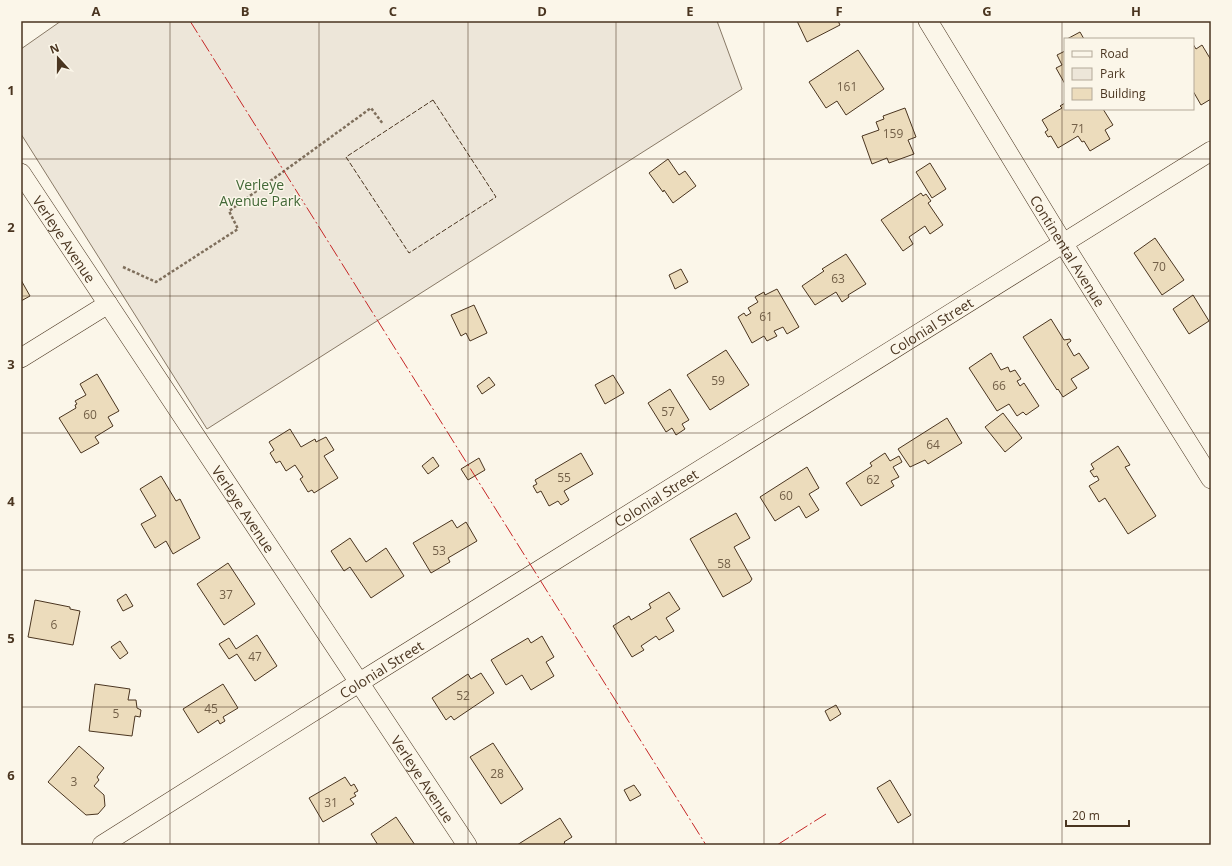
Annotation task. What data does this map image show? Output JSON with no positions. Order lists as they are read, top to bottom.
{
  "streets": {
    "street": ["Verleye Avenue", "Continental Avenue", "Colonial Street"]
  },
  "crossings": [
    ["Verleye Avenue", "Colonial Street"],
    ["Continental Avenue", "Colonial Street"]
  ],
  "parks": ["Verleye Avenue Park"],
  "house_numbers": [
    "161",
    "71",
    "159",
    "70",
    "63",
    "61",
    "59",
    "66",
    "57",
    "60",
    "64",
    "55",
    "62",
    "60",
    "53",
    "58",
    "37",
    "6",
    "47",
    "52",
    "45",
    "5",
    "28",
    "3",
    "31"
  ],
  "legend": ["Road", "Park", "Building"],
  "scale_bar": "20 m",
  "north": "top",
  "grid": {
    "columns": [
      "A",
      "B",
      "C",
      "D",
      "E",
      "F",
      "G",
      "H"
    ],
    "rows": [
      "1",
      "2",
      "3",
      "4",
      "5",
      "6"
    ]
  }
}
